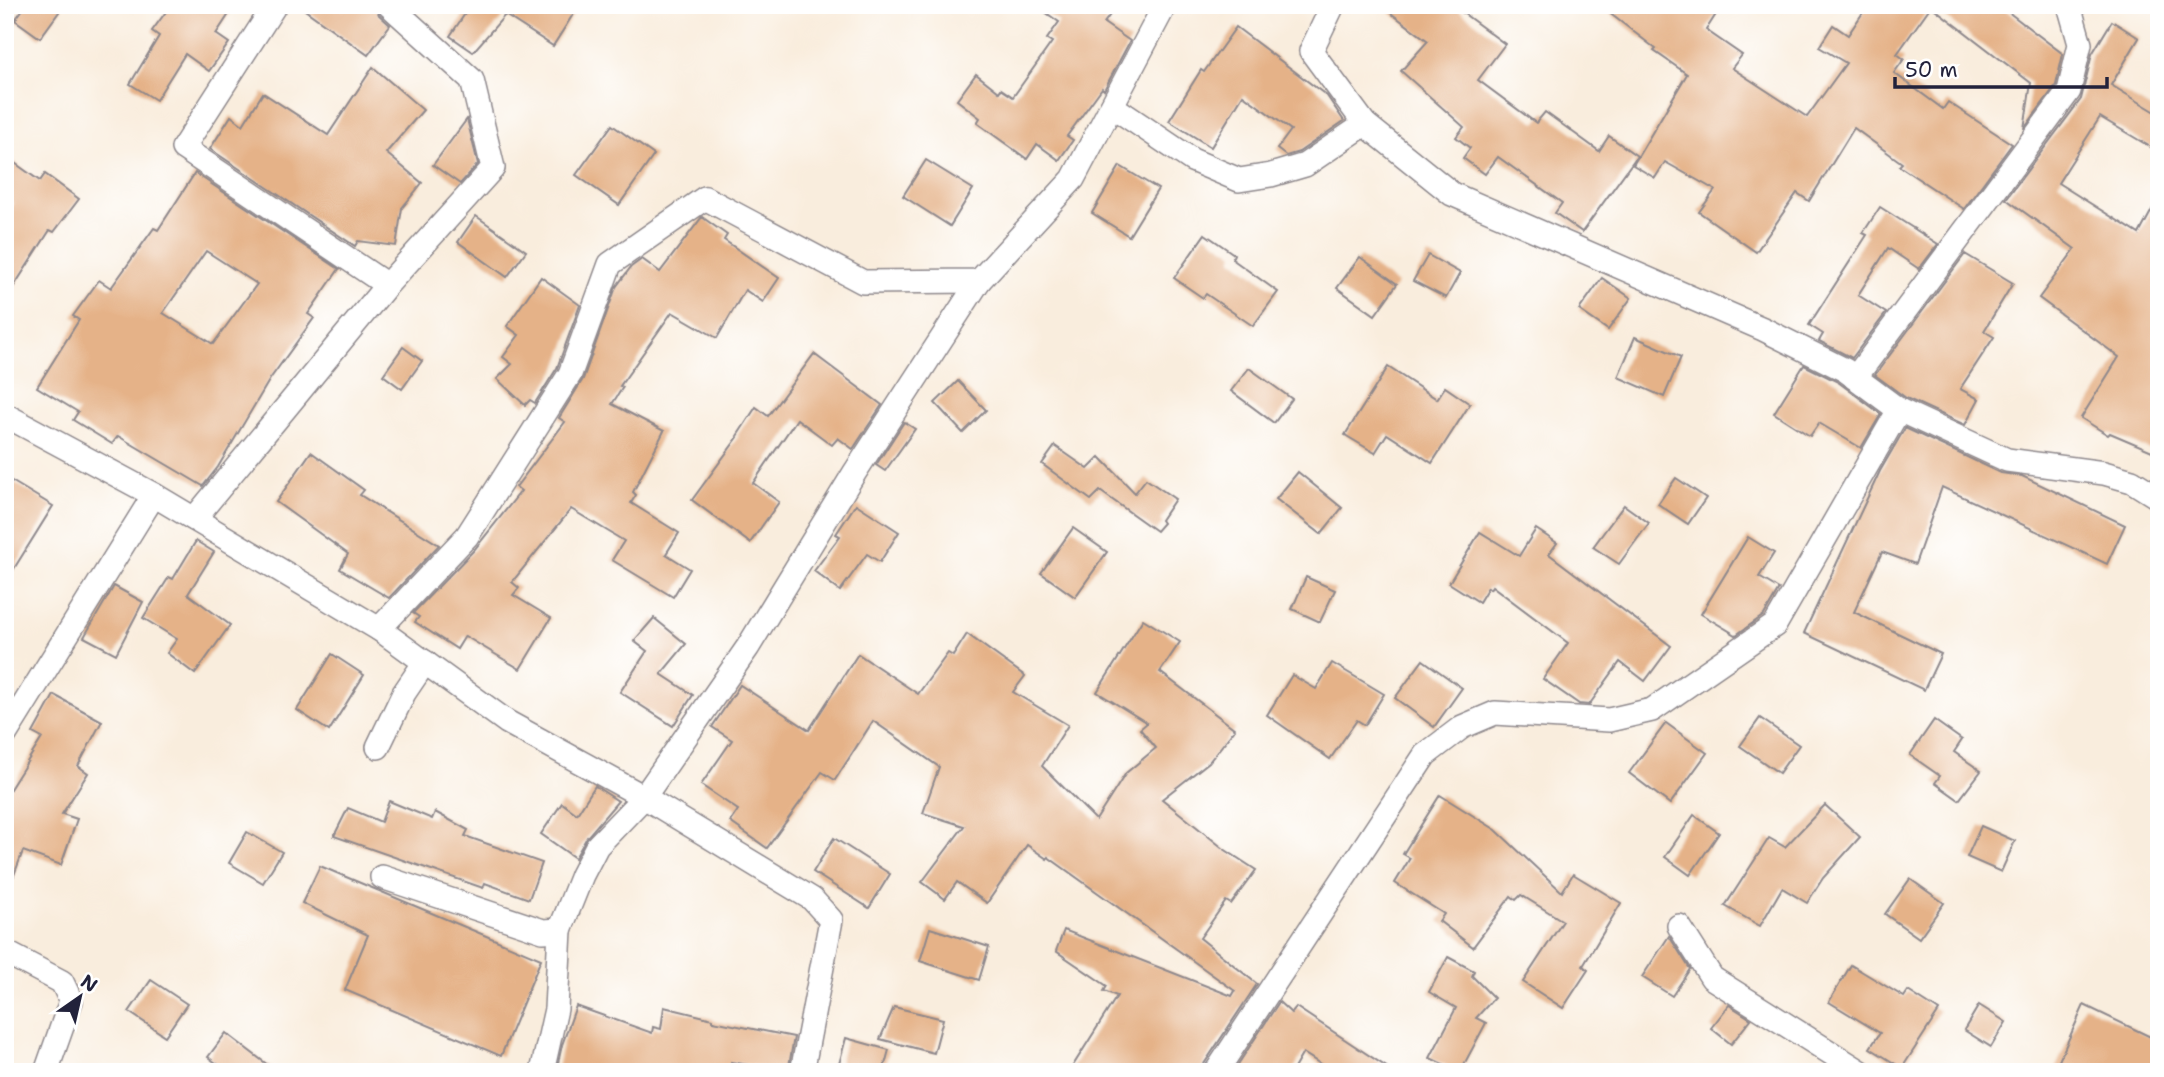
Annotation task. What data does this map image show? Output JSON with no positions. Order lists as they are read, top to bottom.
{
  "scale_bar": "50 m",
  "north": "top right"
}
